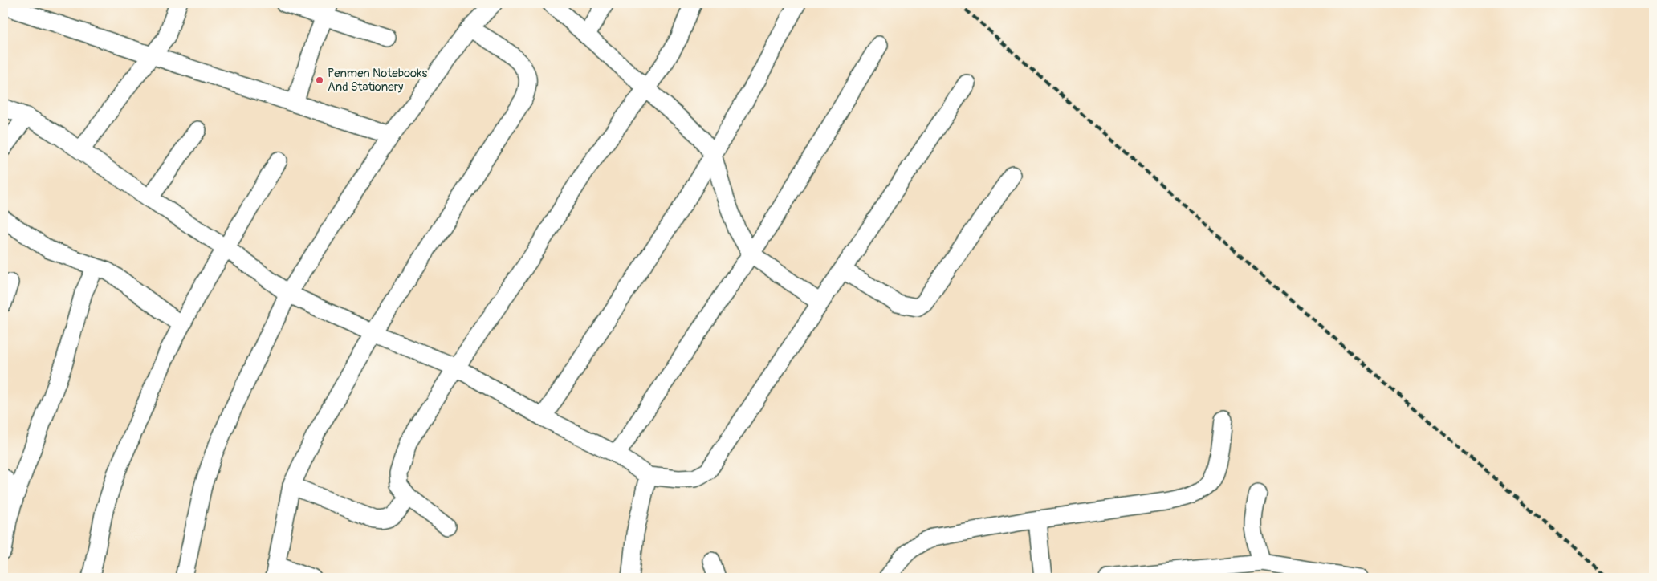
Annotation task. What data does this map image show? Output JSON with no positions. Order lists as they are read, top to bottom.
{
  "places": ["Penmen Notebooks And Stationery"]
}
